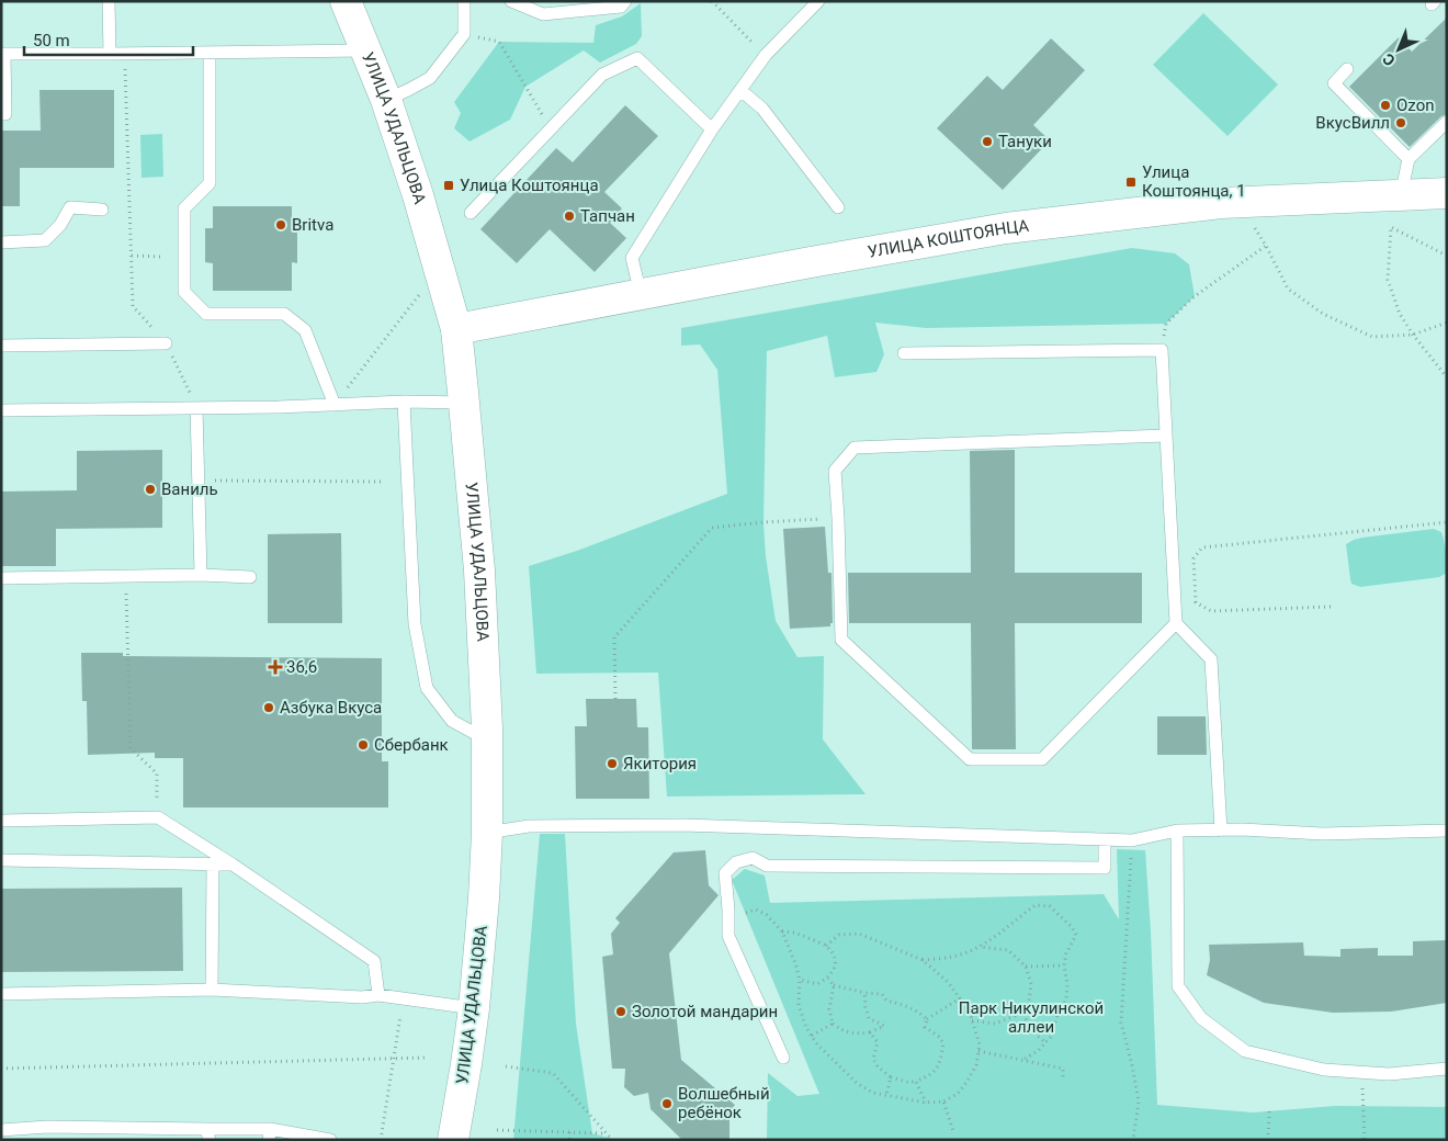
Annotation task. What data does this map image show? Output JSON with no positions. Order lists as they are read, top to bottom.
{
  "streets": {
    "street": ["УЛИЦА УДАЛЬЦОВА", "УЛИЦА КОШТОЯНЦА"]
  },
  "crossings": [
    ["УЛИЦА УДАЛЬЦОВА", "УЛИЦА КОШТОЯНЦА"]
  ],
  "parks": ["Парк Никулинской аллеи"],
  "places": {
    "other": [
      "Ozon",
      "ВкусВилл",
      "Тануки",
      "Тапчан",
      "Britva",
      "Ваниль",
      "Азбука Вкуса",
      "Сбербанк",
      "Якитория",
      "Золотой мандарин",
      "Волшебный ребёнок"
    ],
    "transit": ["Улица Коштоянца, 1", "Улица Коштоянца"],
    "health": ["36,6"]
  },
  "scale_bar": "50 m",
  "north": "bottom left"
}
